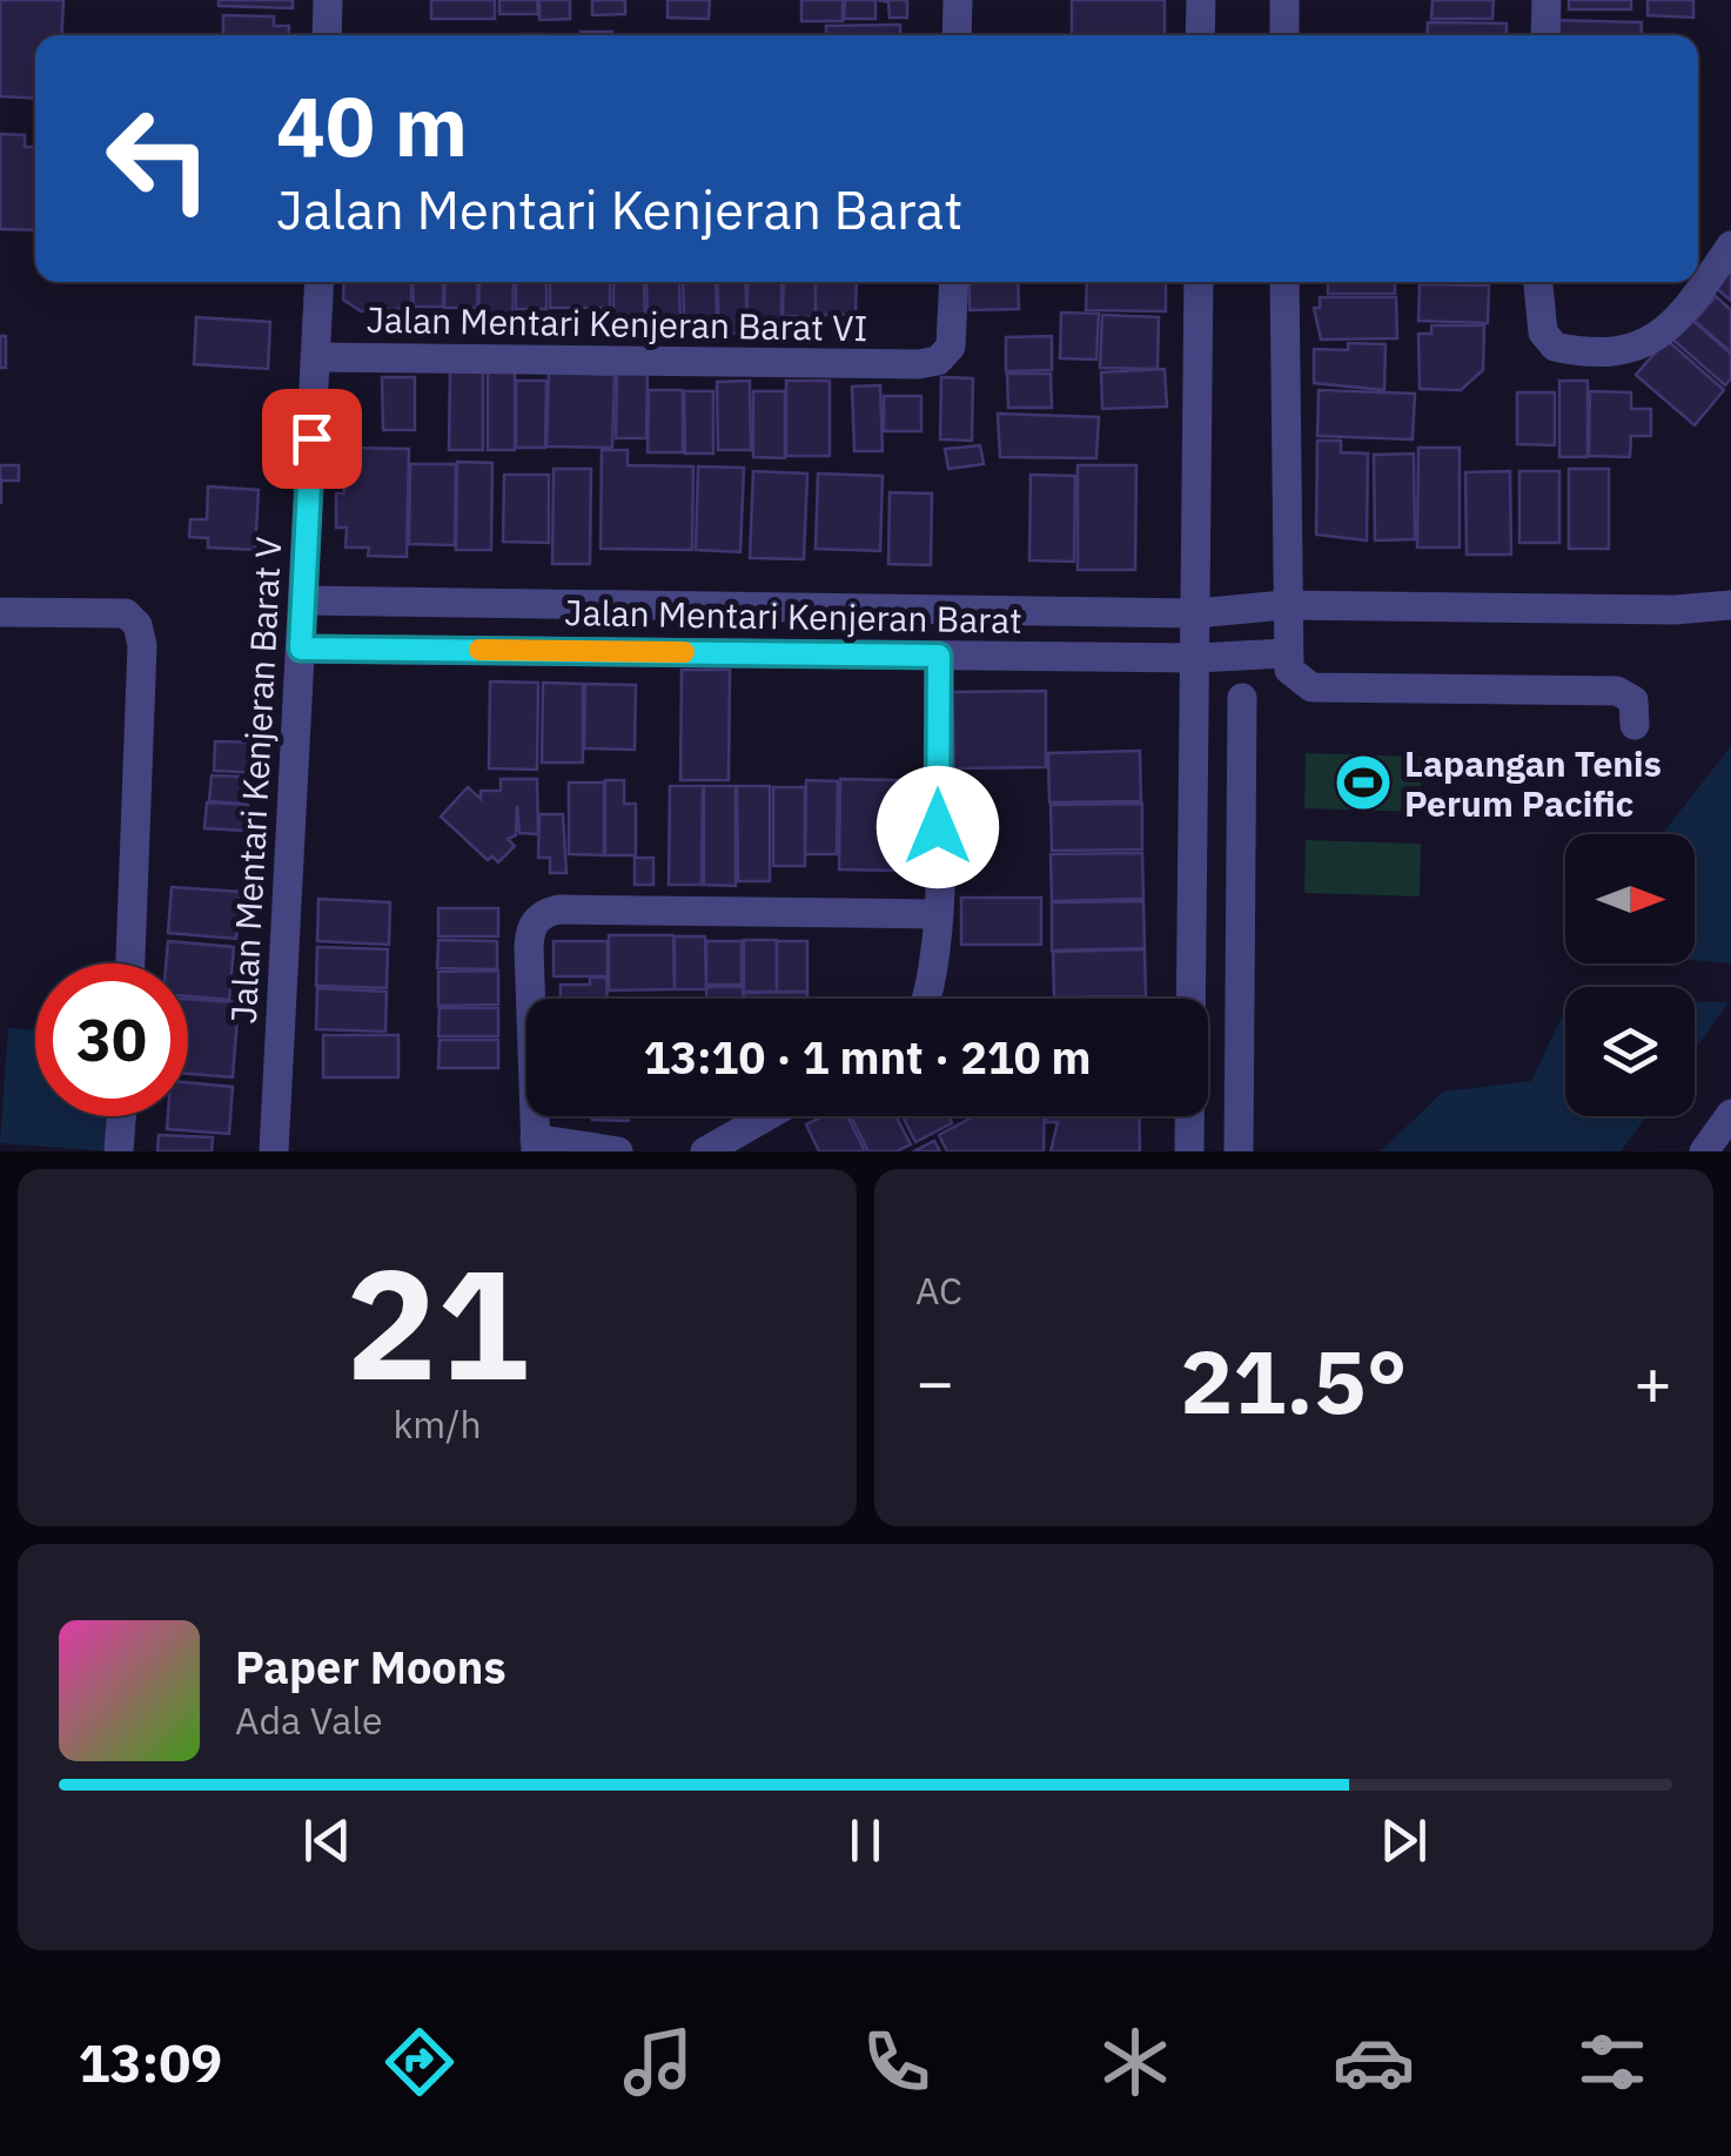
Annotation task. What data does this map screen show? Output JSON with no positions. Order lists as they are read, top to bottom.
{
  "streets": {
    "street": ["Jalan Mentari Kenjeran Barat VI", "Jalan Mentari Kenjeran Barat", "Jalan Mentari Kenjeran Barat V"]
  },
  "crossings": [
    ["Jalan Mentari Kenjeran Barat VI", "Jalan Mentari Kenjeran Barat V"],
    ["Jalan Mentari Kenjeran Barat", "Jalan Mentari Kenjeran Barat V"]
  ],
  "places": {
    "sports": ["Lapangan Tenis Perum Pacific"]
  },
  "north": "right",
  "page": {
    "turn": ["40 m", "Jalan Mentari Kenjeran Barat"],
    "limit": "30",
    "trip": "13:10 · 1 mnt · 210 m",
    "tile": [
      ["21", "km/h"],
      "AC"
    ],
    "heat": ["−", "21.5°", "+"],
    "song": ["Paper Moons", "Ada Vale"],
    "tabs": "13:09"
  }
}
